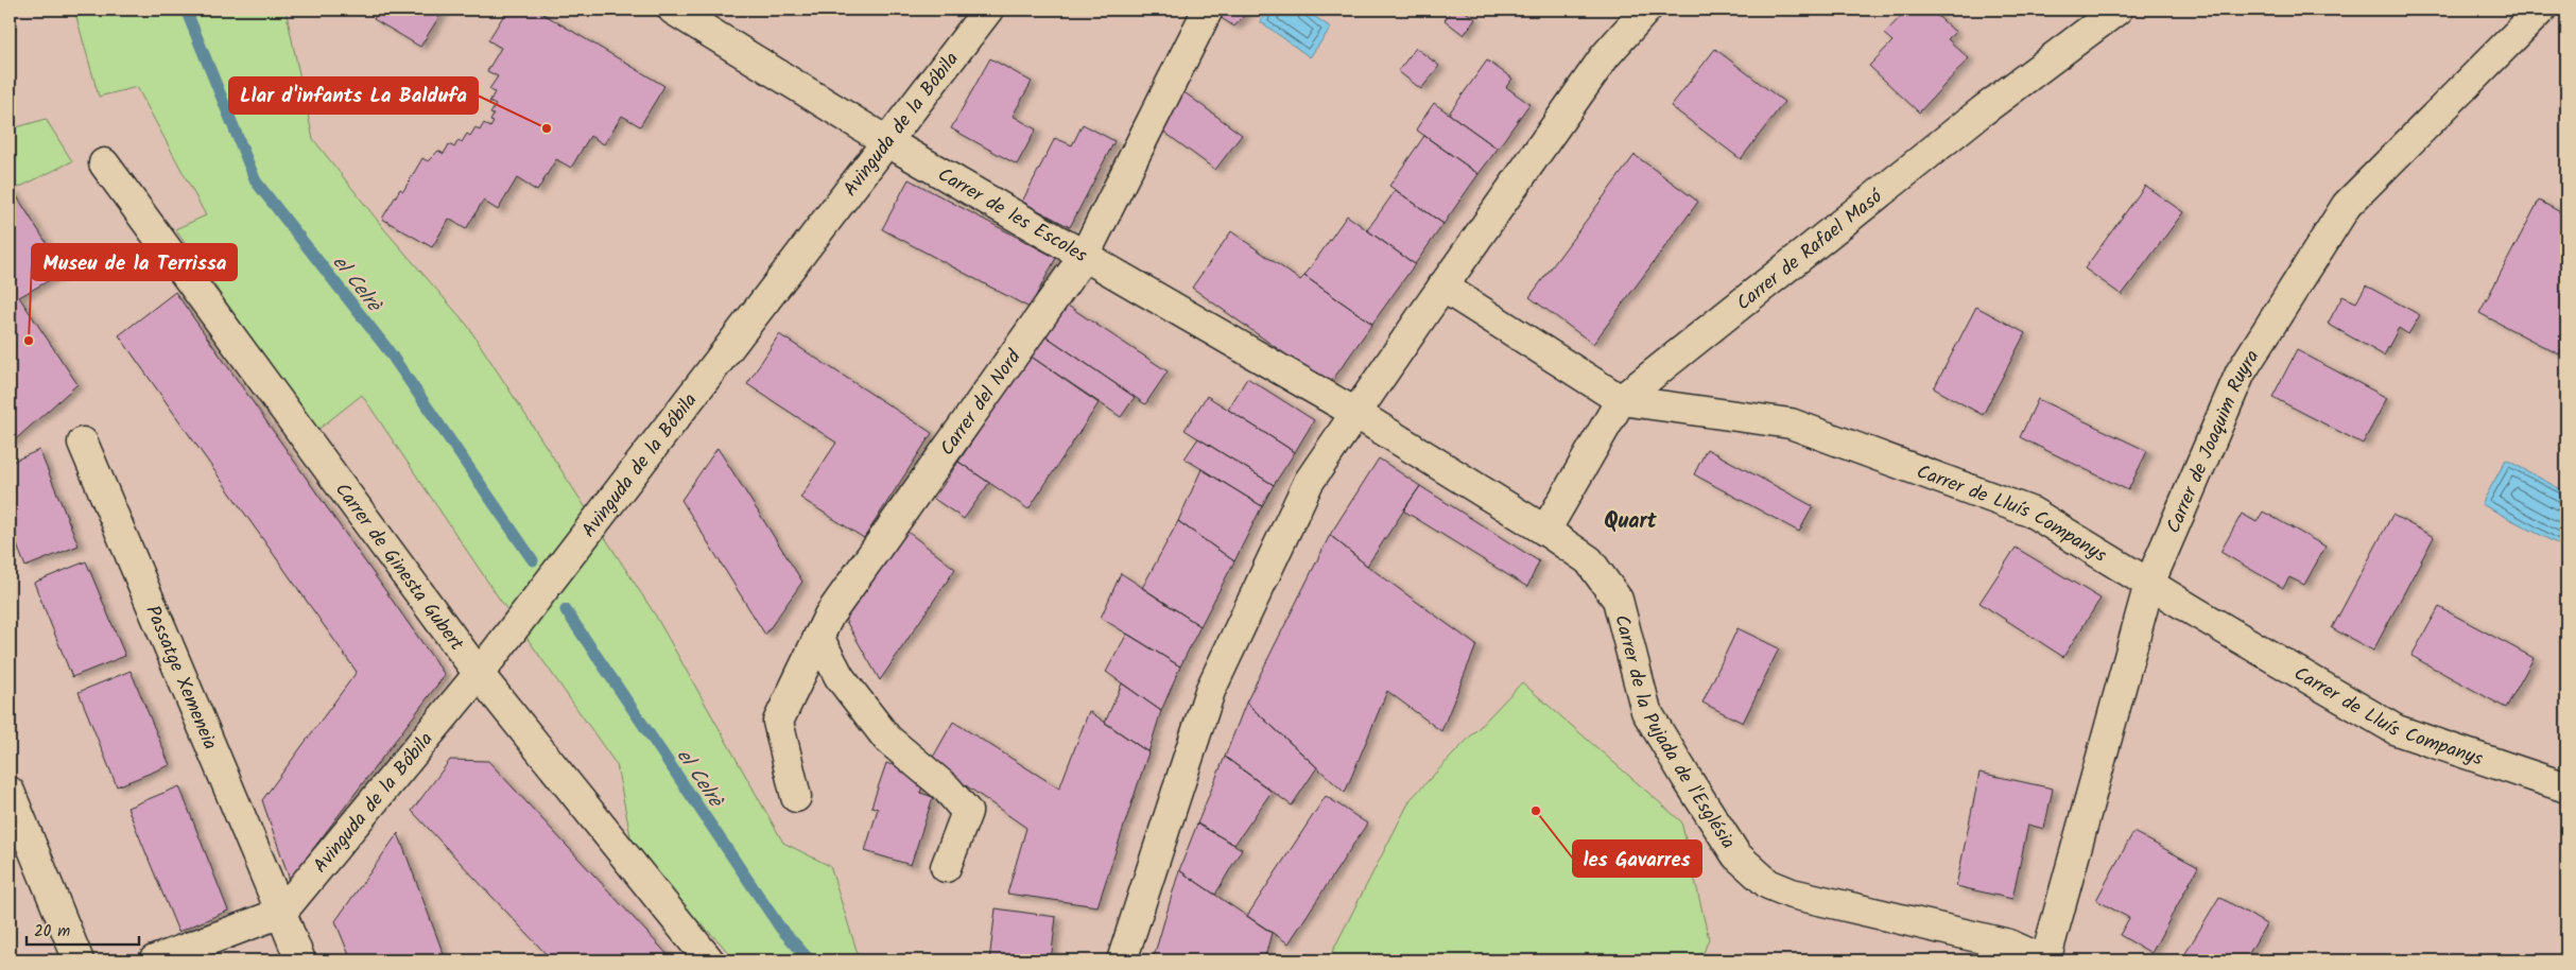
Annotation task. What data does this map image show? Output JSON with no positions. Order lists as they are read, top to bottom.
{
  "streets": {
    "street": [
      "Avinguda de la Bóbila",
      "Carrer de les Escoles",
      "Carrer de Rafael Masó",
      "Carrer del Nord",
      "Carrer de Joaquim Ruyra",
      "Carrer de Lluís Companys",
      "Carrer de Ginesta Gubert",
      "Passatge Xemeneia",
      "Carrer de la Pujada de l'Església"
    ]
  },
  "crossings": [
    ["Avinguda de la Bóbila", "Carrer de les Escoles"],
    ["Avinguda de la Bóbila", "Carrer de Ginesta Gubert"],
    ["Avinguda de la Bóbila", "Passatge Xemeneia"],
    ["Carrer de les Escoles", "Carrer del Nord"],
    ["Carrer de les Escoles", "Carrer de la Pujada de l'Església"],
    ["Carrer de Rafael Masó", "Carrer de Lluís Companys"],
    ["Carrer de Rafael Masó", "Carrer de la Pujada de l'Església"],
    ["Carrer de Joaquim Ruyra", "Carrer de Lluís Companys"],
    ["Carrer de Joaquim Ruyra", "Carrer de la Pujada de l'Església"]
  ],
  "districts": ["Quart"],
  "water": ["el Celrè"],
  "places": ["Llar d'infants La Baldufa", "Museu de la Terrissa", "les Gavarres"],
  "scale_bar": "20 m"
}
